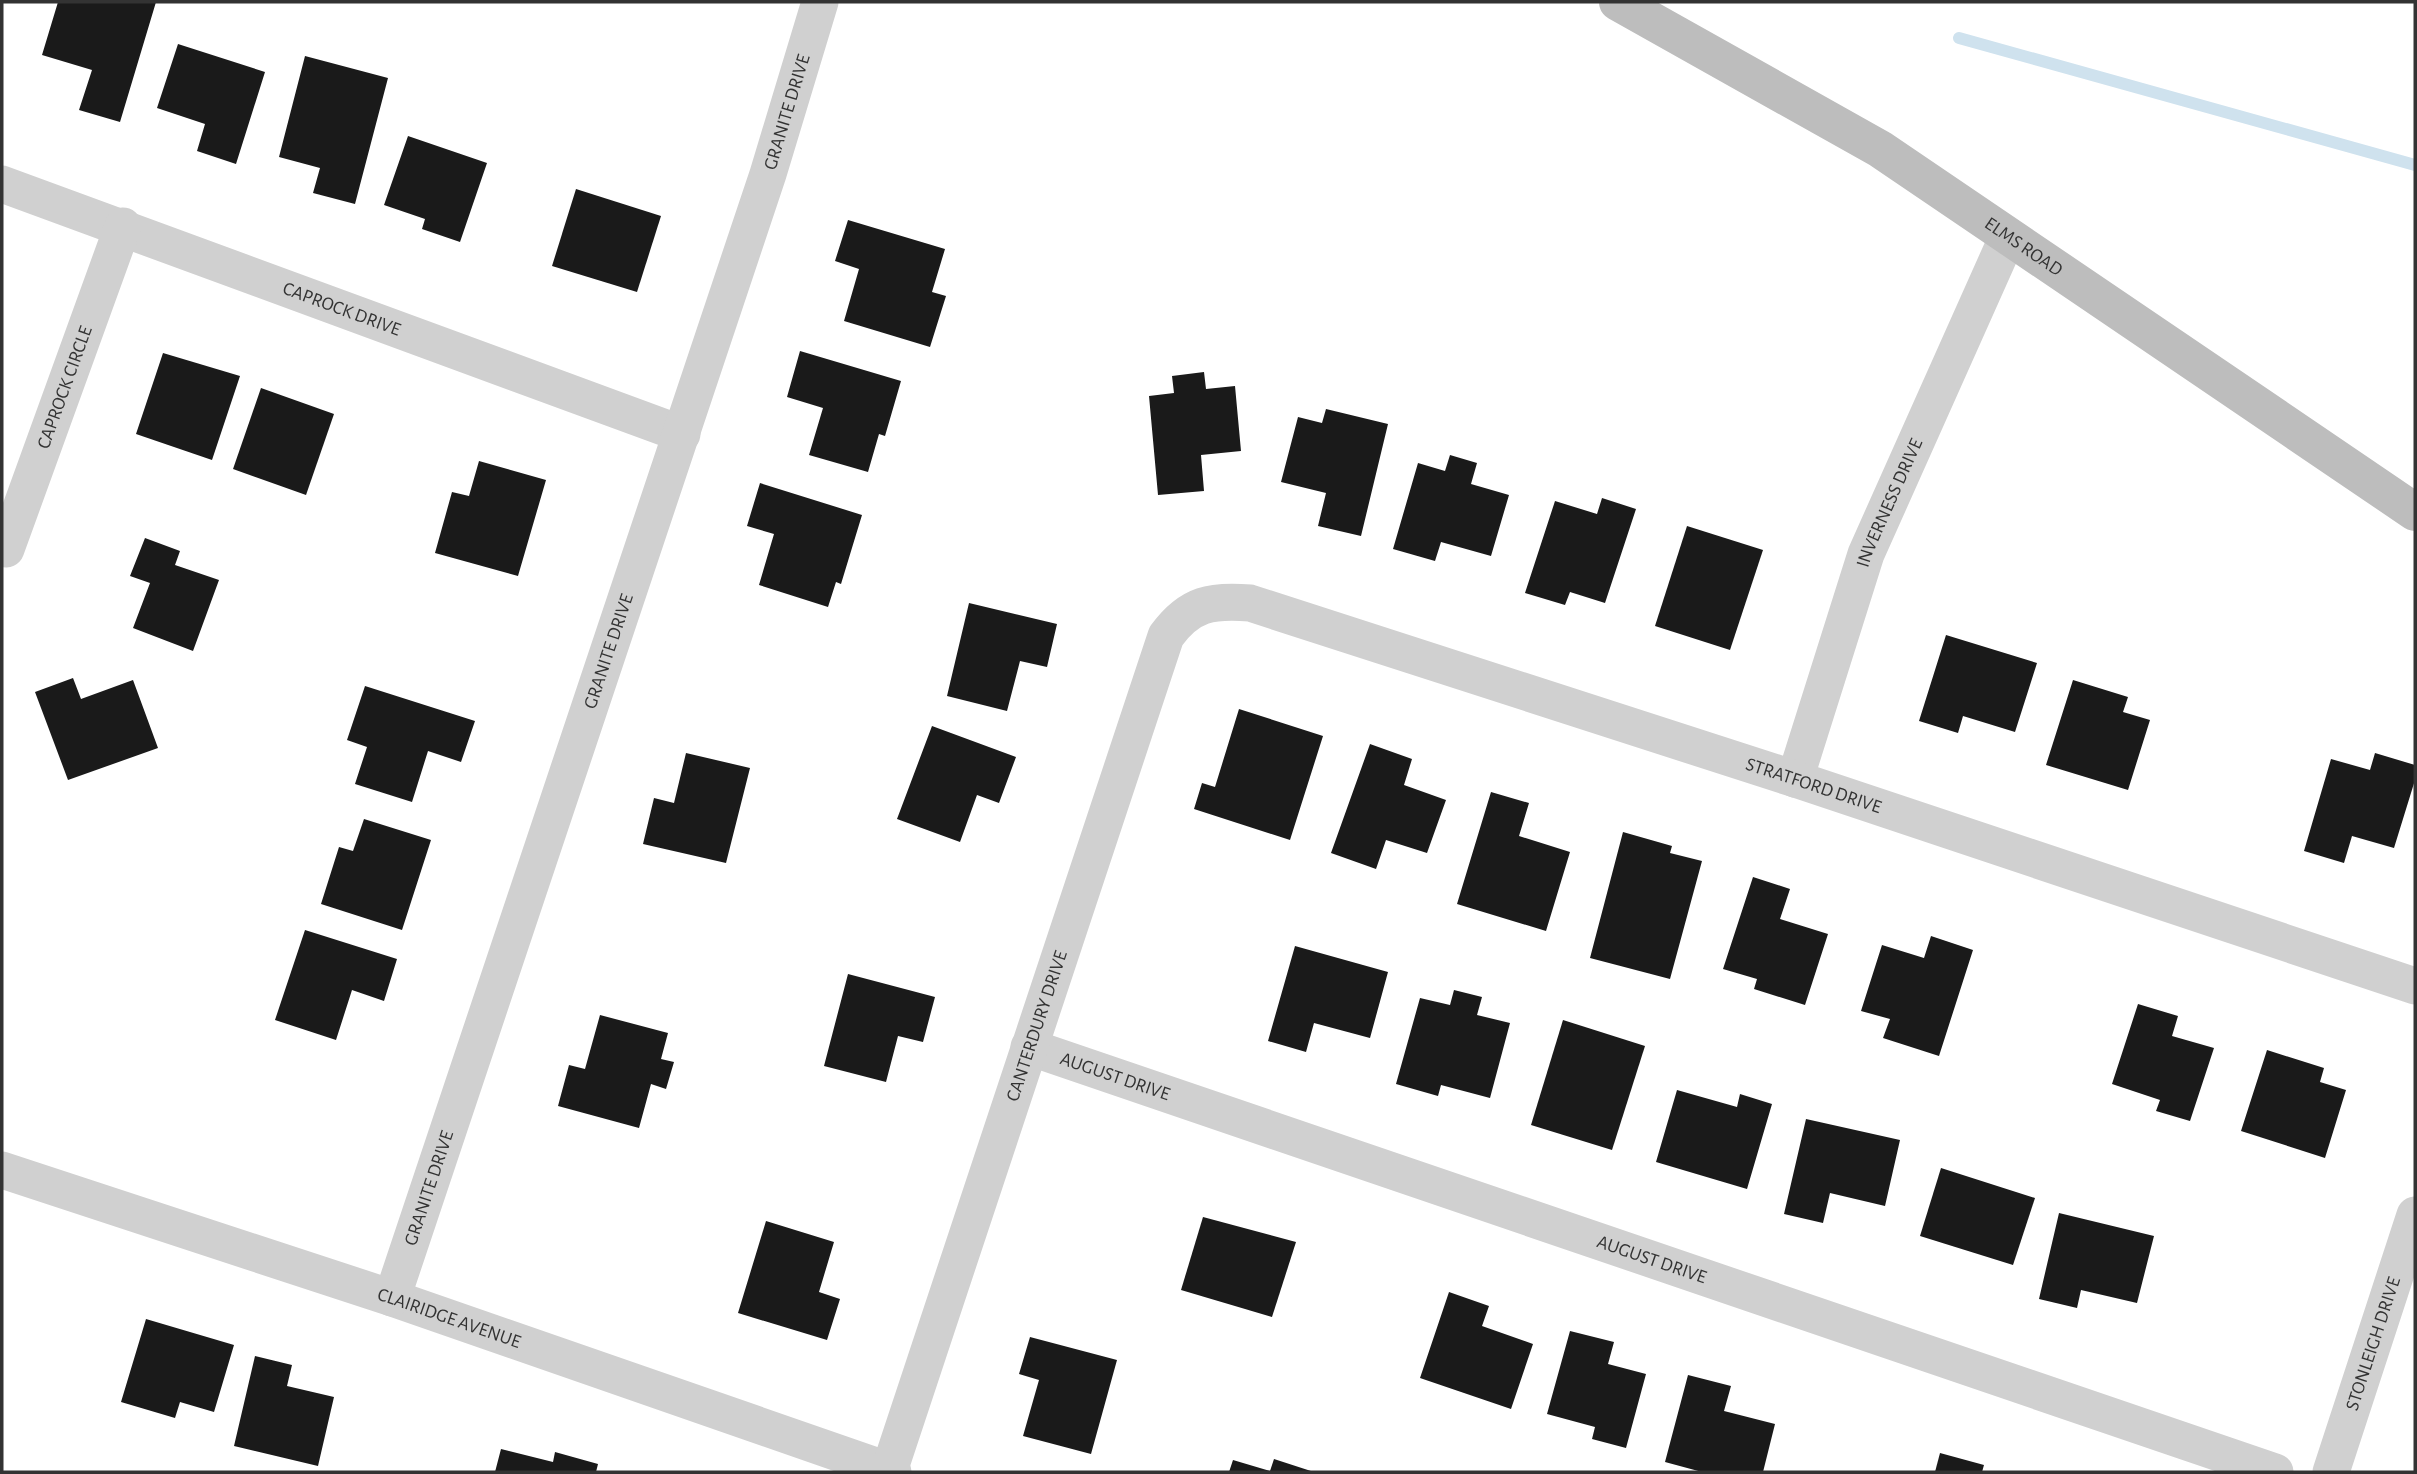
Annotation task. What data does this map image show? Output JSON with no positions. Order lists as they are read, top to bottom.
{
  "streets": {
    "main road": ["ELMS ROAD"],
    "street": [
      "GRANITE DRIVE",
      "CAPROCK DRIVE",
      "CAPROCK CIRCLE",
      "INVERNESS DRIVE",
      "STRATFORD DRIVE",
      "CANTERDURY DRIVE",
      "AUGUST DRIVE",
      "CLAIRIDGE AVENUE",
      "STONLEIGH DRIVE"
    ]
  },
  "crossings": [
    ["GRANITE DRIVE", "CAPROCK DRIVE"],
    ["GRANITE DRIVE", "CLAIRIDGE AVENUE"],
    ["ELMS ROAD", "INVERNESS DRIVE"],
    ["CAPROCK DRIVE", "CAPROCK CIRCLE"],
    ["INVERNESS DRIVE", "STRATFORD DRIVE"],
    ["STRATFORD DRIVE", "CANTERDURY DRIVE"],
    ["CANTERDURY DRIVE", "AUGUST DRIVE"],
    ["CANTERDURY DRIVE", "CLAIRIDGE AVENUE"]
  ]
}
